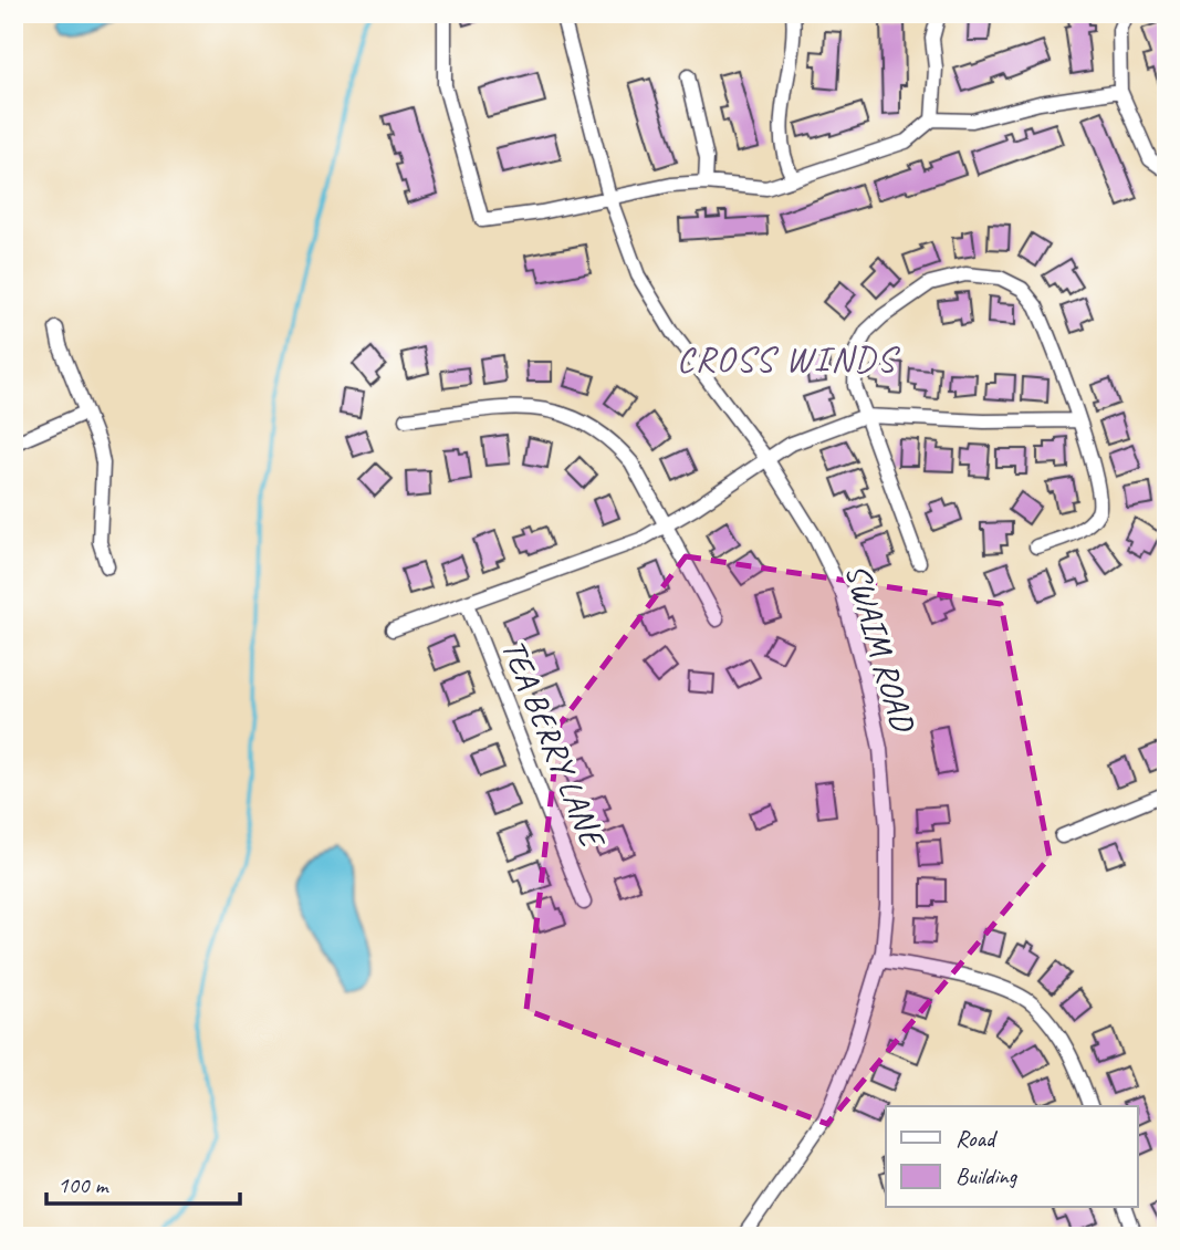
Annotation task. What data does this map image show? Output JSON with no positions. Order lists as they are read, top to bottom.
{
  "streets": {
    "street": ["SWAIM ROAD", "TEA BERRY LANE"]
  },
  "districts": ["CROSS WINDS"],
  "legend": ["Road", "Building"],
  "scale_bar": "100 m"
}
